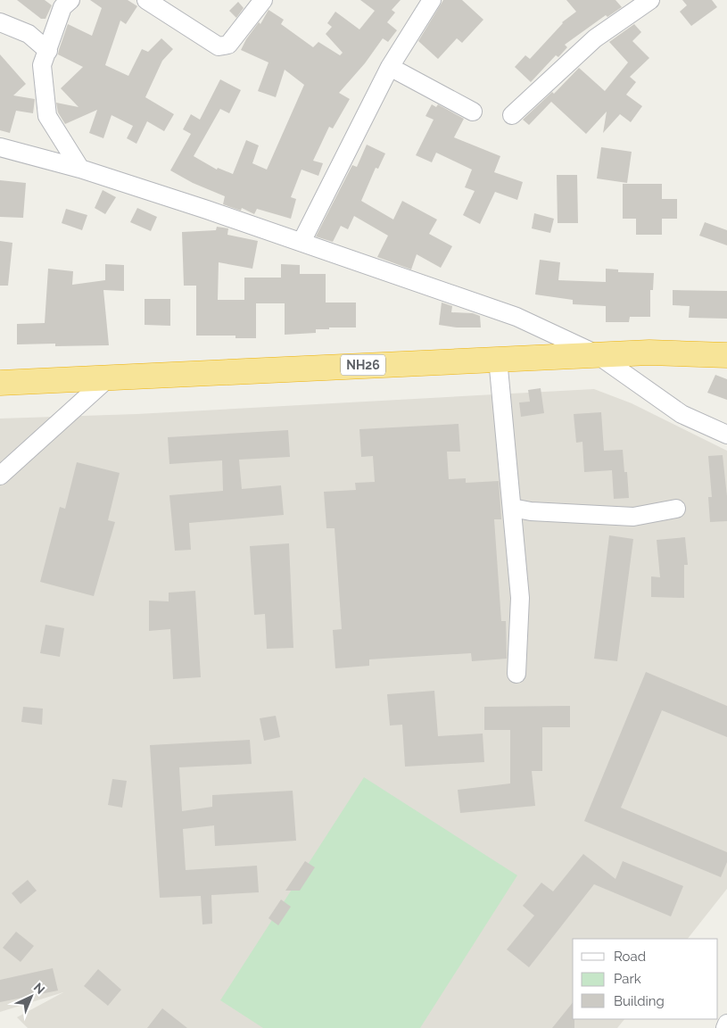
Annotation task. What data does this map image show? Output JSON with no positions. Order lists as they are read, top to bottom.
{
  "streets": {
    "highway": ["NH26"]
  },
  "legend": ["Road", "Park", "Building"],
  "north": "top right"
}
